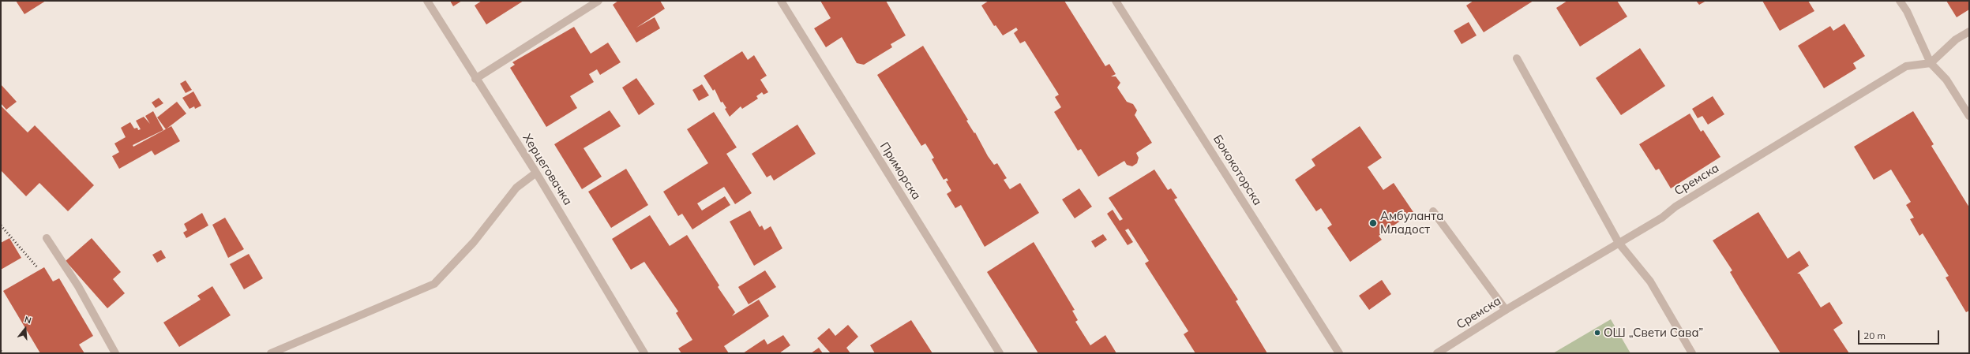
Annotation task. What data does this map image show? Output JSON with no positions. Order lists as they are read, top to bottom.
{
  "streets": {
    "street": [
      "Херцеговачка",
      "Бококоторска",
      "Приморска",
      "Сремска"
    ]
  },
  "places": ["Амбуланта Младост", "ОШ „Свети Сава”"],
  "scale_bar": "20 m",
  "north": "top"
}
